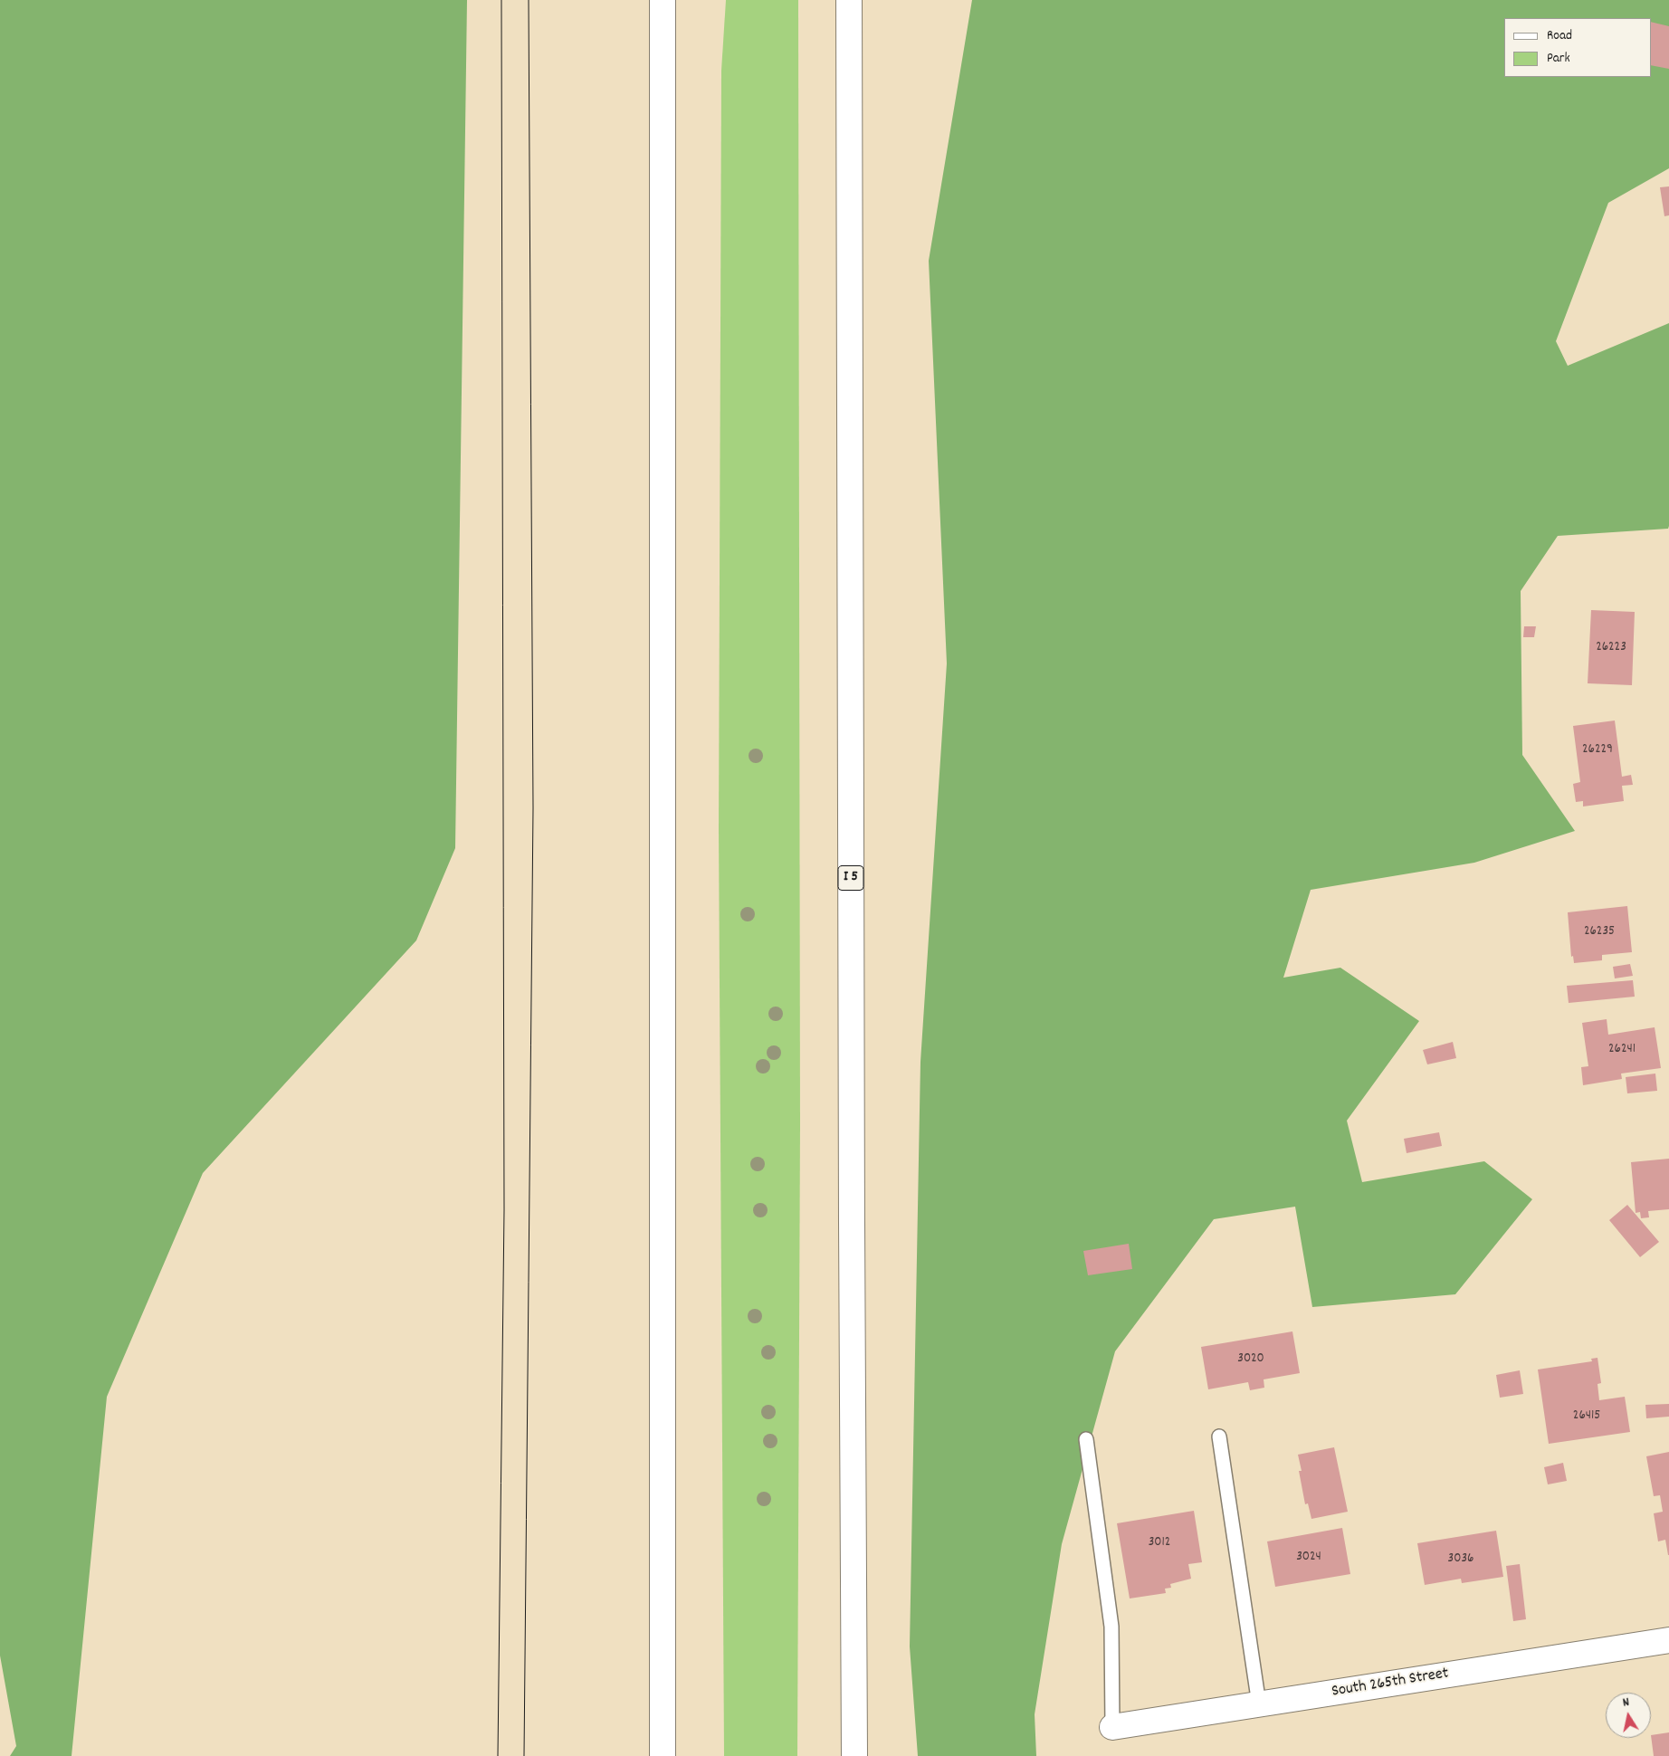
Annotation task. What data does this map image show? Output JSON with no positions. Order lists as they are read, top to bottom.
{
  "streets": {
    "main road": ["I 5", "South 265th Street"]
  },
  "house_numbers": [
    "26223",
    "26229",
    "26235",
    "26241",
    "3020",
    "26415",
    "3012",
    "3024",
    "3036"
  ],
  "legend": ["Road", "Park"],
  "north": "top"
}
